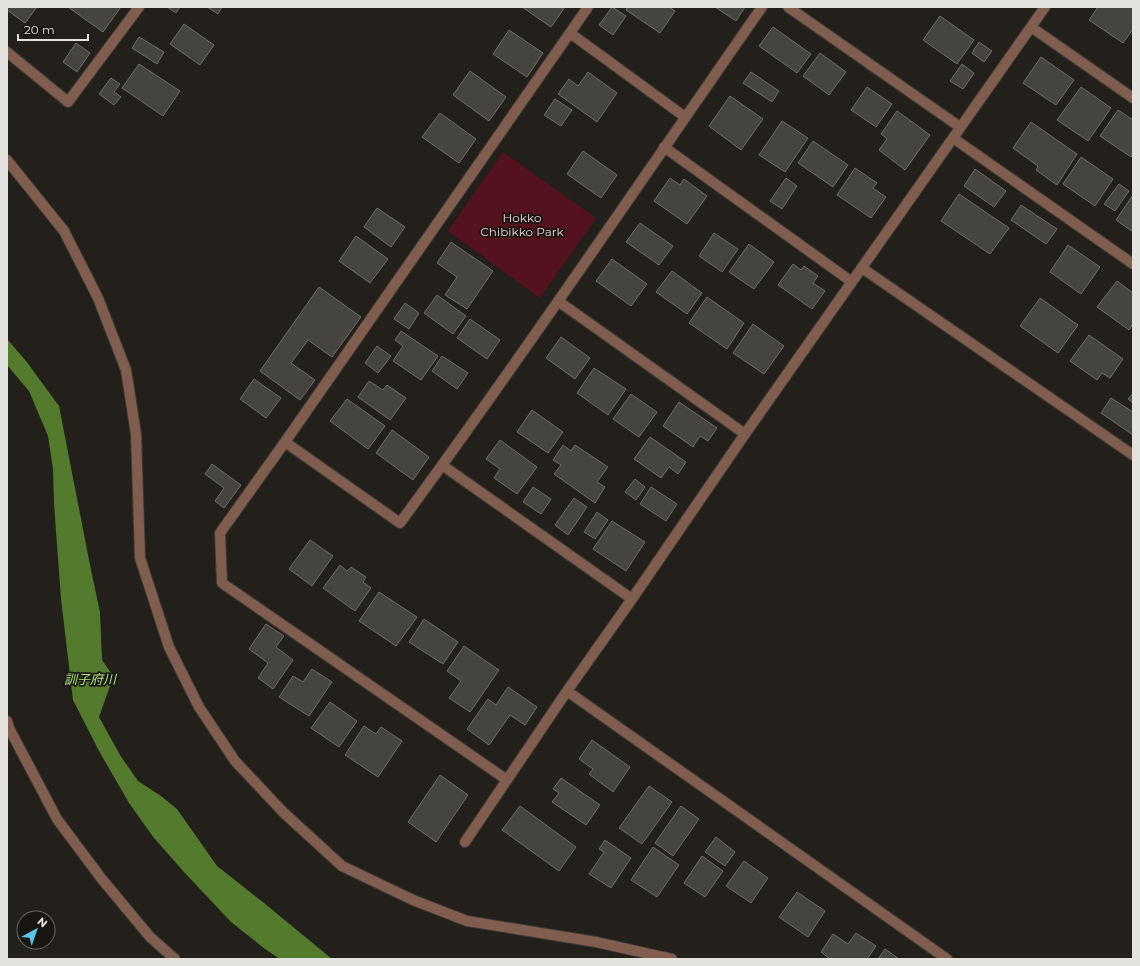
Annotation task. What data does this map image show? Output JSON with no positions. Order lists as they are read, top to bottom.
{
  "water": ["訓子府川"],
  "parks": ["Hokko Chibikko Park"],
  "scale_bar": "20 m",
  "north": "top right"
}
